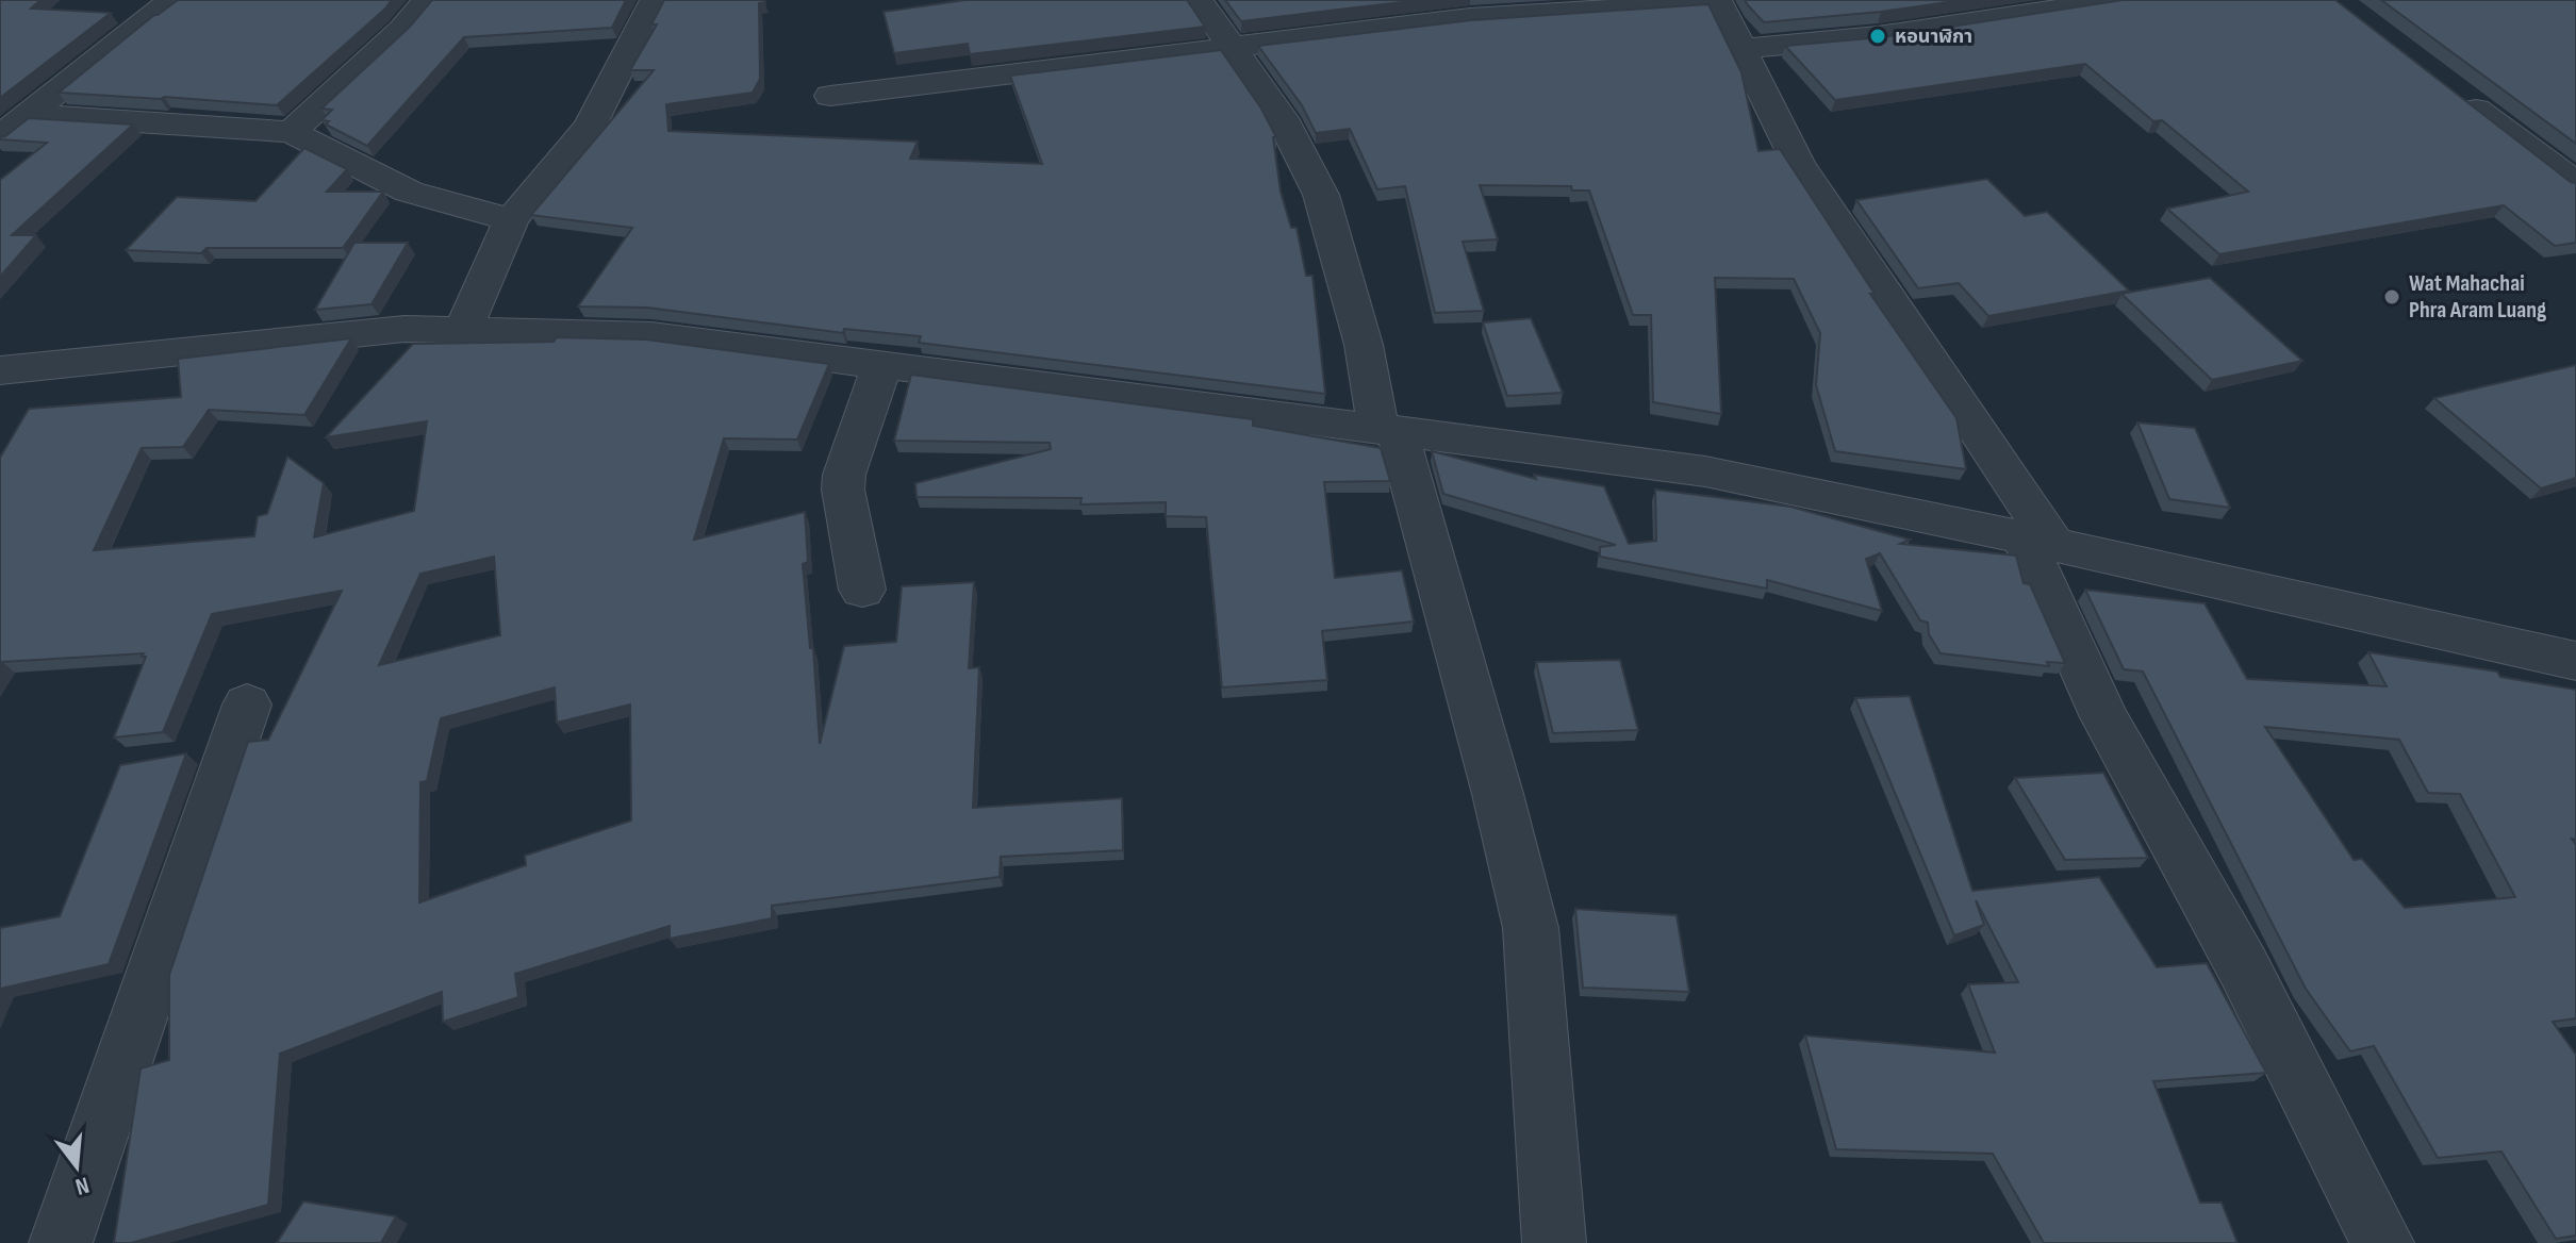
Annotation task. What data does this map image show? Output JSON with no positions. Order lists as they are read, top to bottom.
{
  "places": ["หอนาฬิกา", "Wat Mahachai Phra Aram Luang"],
  "north": "bottom"
}
